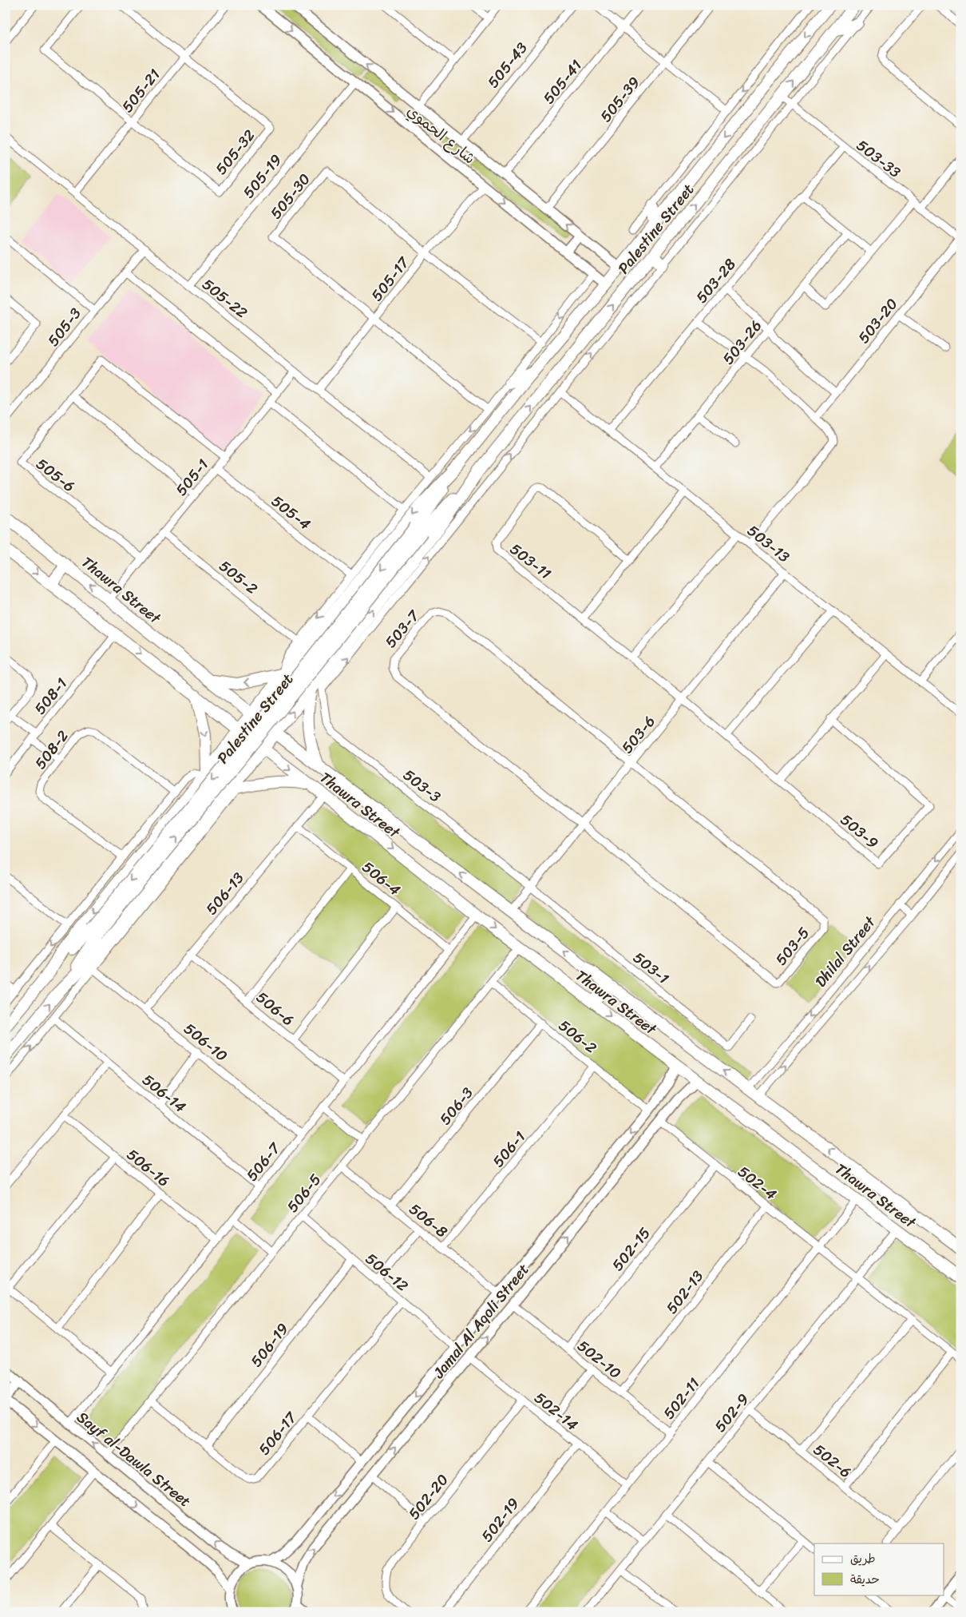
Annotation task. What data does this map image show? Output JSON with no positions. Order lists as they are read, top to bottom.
{
  "streets": {
    "main road": ["Palestine Street", "Thawra Street"],
    "street": [
      "505-43",
      "505-41",
      "505-21",
      "505-39",
      "شارع الحموي",
      "505-32",
      "503-33",
      "505-19",
      "505-30",
      "505-17",
      "503-28",
      "505-22",
      "503-20",
      "505-3",
      "503-26",
      "505-6",
      "505-1",
      "505-4",
      "503-13",
      "503-11",
      "505-2",
      "503-7",
      "508-1",
      "503-6",
      "508-2",
      "503-3",
      "503-9",
      "506-4",
      "506-13",
      "503-5",
      "Dhilal Street",
      "503-1",
      "506-6",
      "506-2",
      "506-10",
      "506-14",
      "506-3",
      "506-1",
      "506-7",
      "506-16",
      "502-4",
      "506-5",
      "506-8",
      "502-15",
      "506-12",
      "502-13",
      "Jamal Al Aqoli Street",
      "506-19",
      "502-10",
      "502-11",
      "502-14",
      "502-9",
      "506-17",
      "Sayf al-Dawla Street",
      "502-6",
      "502-20",
      "502-19"
    ]
  },
  "crossings": [
    ["505-43", "شارع الحموي"],
    ["505-41", "شارع الحموي"],
    ["505-21", "505-32"],
    ["505-21", "505-22"],
    ["505-39", "شارع الحموي"],
    ["شارع الحموي", "505-19"],
    ["شارع الحموي", "Palestine Street"],
    ["شارع الحموي", "505-17"],
    ["503-33", "Palestine Street"],
    ["503-33", "503-28"],
    ["503-33", "503-20"],
    ["505-19", "505-22"],
    ["505-30", "505-17"],
    ["Palestine Street", "Thawra Street"],
    ["505-17", "505-22"],
    ["503-28", "503-13"],
    ["505-22", "505-3"],
    ["505-22", "505-1"],
    ["503-26", "503-13"],
    ["505-6", "505-1"],
    ["505-1", "505-4"],
    ["505-1", "505-2"],
    ["505-1", "Thawra Street"],
    ["503-13", "503-6"],
    ["503-13", "503-3"],
    ["503-11", "503-6"],
    ["503-11", "503-9"],
    ["Thawra Street", "503-6"],
    ["Thawra Street", "506-13"],
    ["Thawra Street", "Dhilal Street"],
    ["Thawra Street", "506-7"],
    ["Thawra Street", "506-5"],
    ["Thawra Street", "Jamal Al Aqoli Street"],
    ["Thawra Street", "502-11"],
    ["Thawra Street", "502-9"],
    ["503-7", "503-6"],
    ["503-7", "503-5"],
    ["503-6", "503-3"],
    ["503-6", "503-9"],
    ["503-6", "503-5"],
    ["503-6", "503-1"],
    ["503-3", "503-1"],
    ["506-4", "506-13"],
    ["506-4", "506-7"],
    ["506-13", "506-6"],
    ["506-13", "506-10"],
    ["506-6", "506-7"],
    ["506-2", "506-3"],
    ["506-2", "506-1"],
    ["506-2", "506-5"],
    ["506-2", "Jamal Al Aqoli Street"],
    ["506-10", "506-7"],
    ["506-14", "506-7"],
    ["506-3", "506-8"],
    ["506-1", "506-8"],
    ["506-7", "506-16"],
    ["506-7", "Sayf al-Dawla Street"],
    ["502-4", "502-15"],
    ["502-4", "502-13"],
    ["502-4", "Jamal Al Aqoli Street"],
    ["502-4", "502-11"],
    ["502-4", "502-9"],
    ["506-5", "506-8"],
    ["506-5", "506-12"],
    ["506-5", "506-17"],
    ["506-5", "Sayf al-Dawla Street"],
    ["506-8", "Jamal Al Aqoli Street"],
    ["502-15", "502-10"],
    ["506-12", "Jamal Al Aqoli Street"],
    ["506-12", "506-19"],
    ["506-12", "506-17"],
    ["502-13", "502-10"],
    ["Jamal Al Aqoli Street", "502-10"],
    ["Jamal Al Aqoli Street", "502-14"],
    ["506-19", "506-17"],
    ["502-10", "502-11"],
    ["502-11", "502-14"],
    ["502-14", "502-20"],
    ["502-14", "502-19"],
    ["502-9", "502-6"]
  ],
  "legend": ["طريق", "حديقة"]
}
